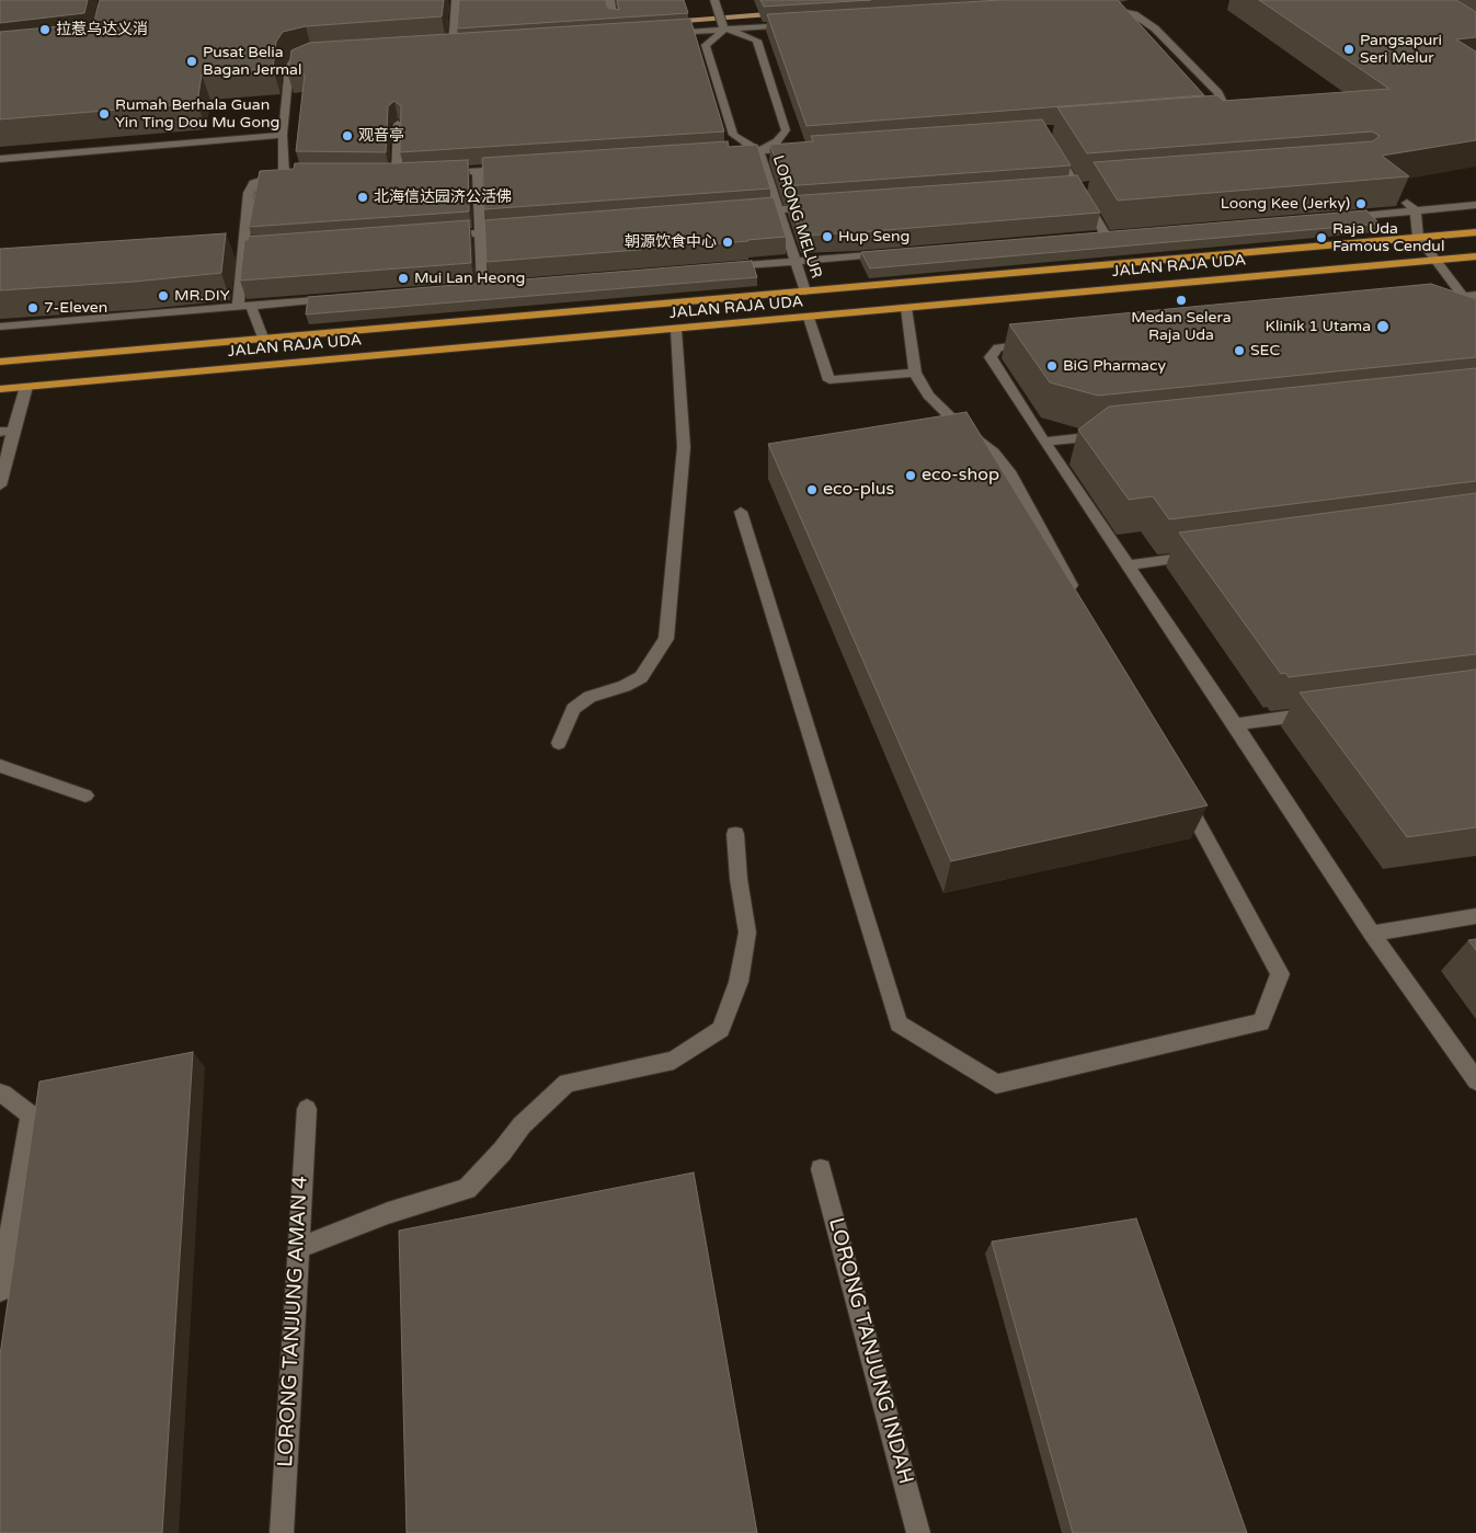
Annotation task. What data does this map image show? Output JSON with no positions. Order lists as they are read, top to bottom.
{
  "streets": {
    "main road": ["JALAN RAJA UDA"],
    "street": ["LORONG MELUR", "LORONG TANJUNG AMAN 4", "LORONG TANJUNG INDAH"]
  },
  "crossings": [
    ["LORONG MELUR", "JALAN RAJA UDA"]
  ],
  "places": [
    "拉惹乌达义消",
    "Pangsapuri Seri Melur",
    "Pusat Belia Bagan Jermal",
    "Rumah Berhala Guan Yin Ting Dou Mu Gong",
    "观音亭",
    "北海信达园济公活佛",
    "Loong Kee (Jerky)",
    "Hup Seng",
    "Raja Uda Famous Cendul",
    "朝源饮食中心",
    "Mui Lan Heong",
    "MR.DIY",
    "Medan Selera Raja Uda",
    "7-Eleven",
    "Klinik 1 Utama",
    "SEC",
    "BiG Pharmacy",
    "eco-shop",
    "eco-plus"
  ]
}
